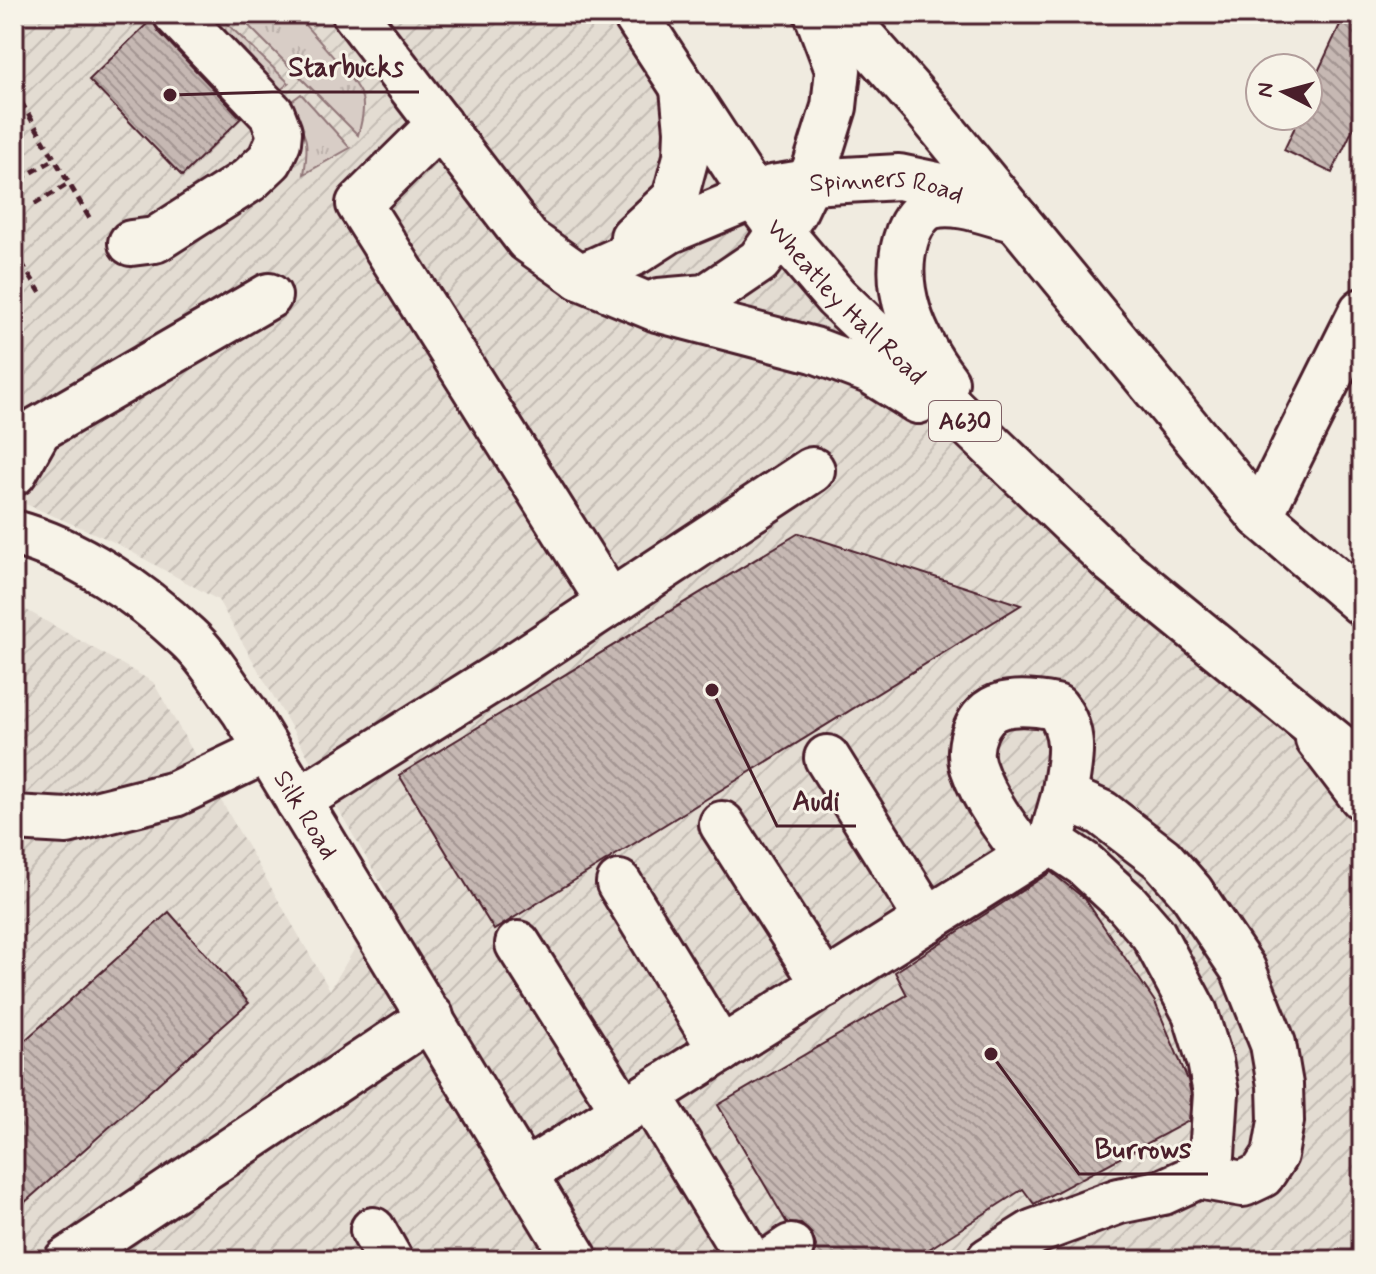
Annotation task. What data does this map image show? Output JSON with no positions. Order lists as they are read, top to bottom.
{
  "streets": {
    "main road": [
      "Spinners Road",
      "Wheatley Hall Road",
      "A630",
      "Silk Road"
    ]
  },
  "crossings": [
    ["Spinners Road", "Wheatley Hall Road"]
  ],
  "places": ["Starbucks", "Audi", "Burrows"],
  "north": "left"
}
